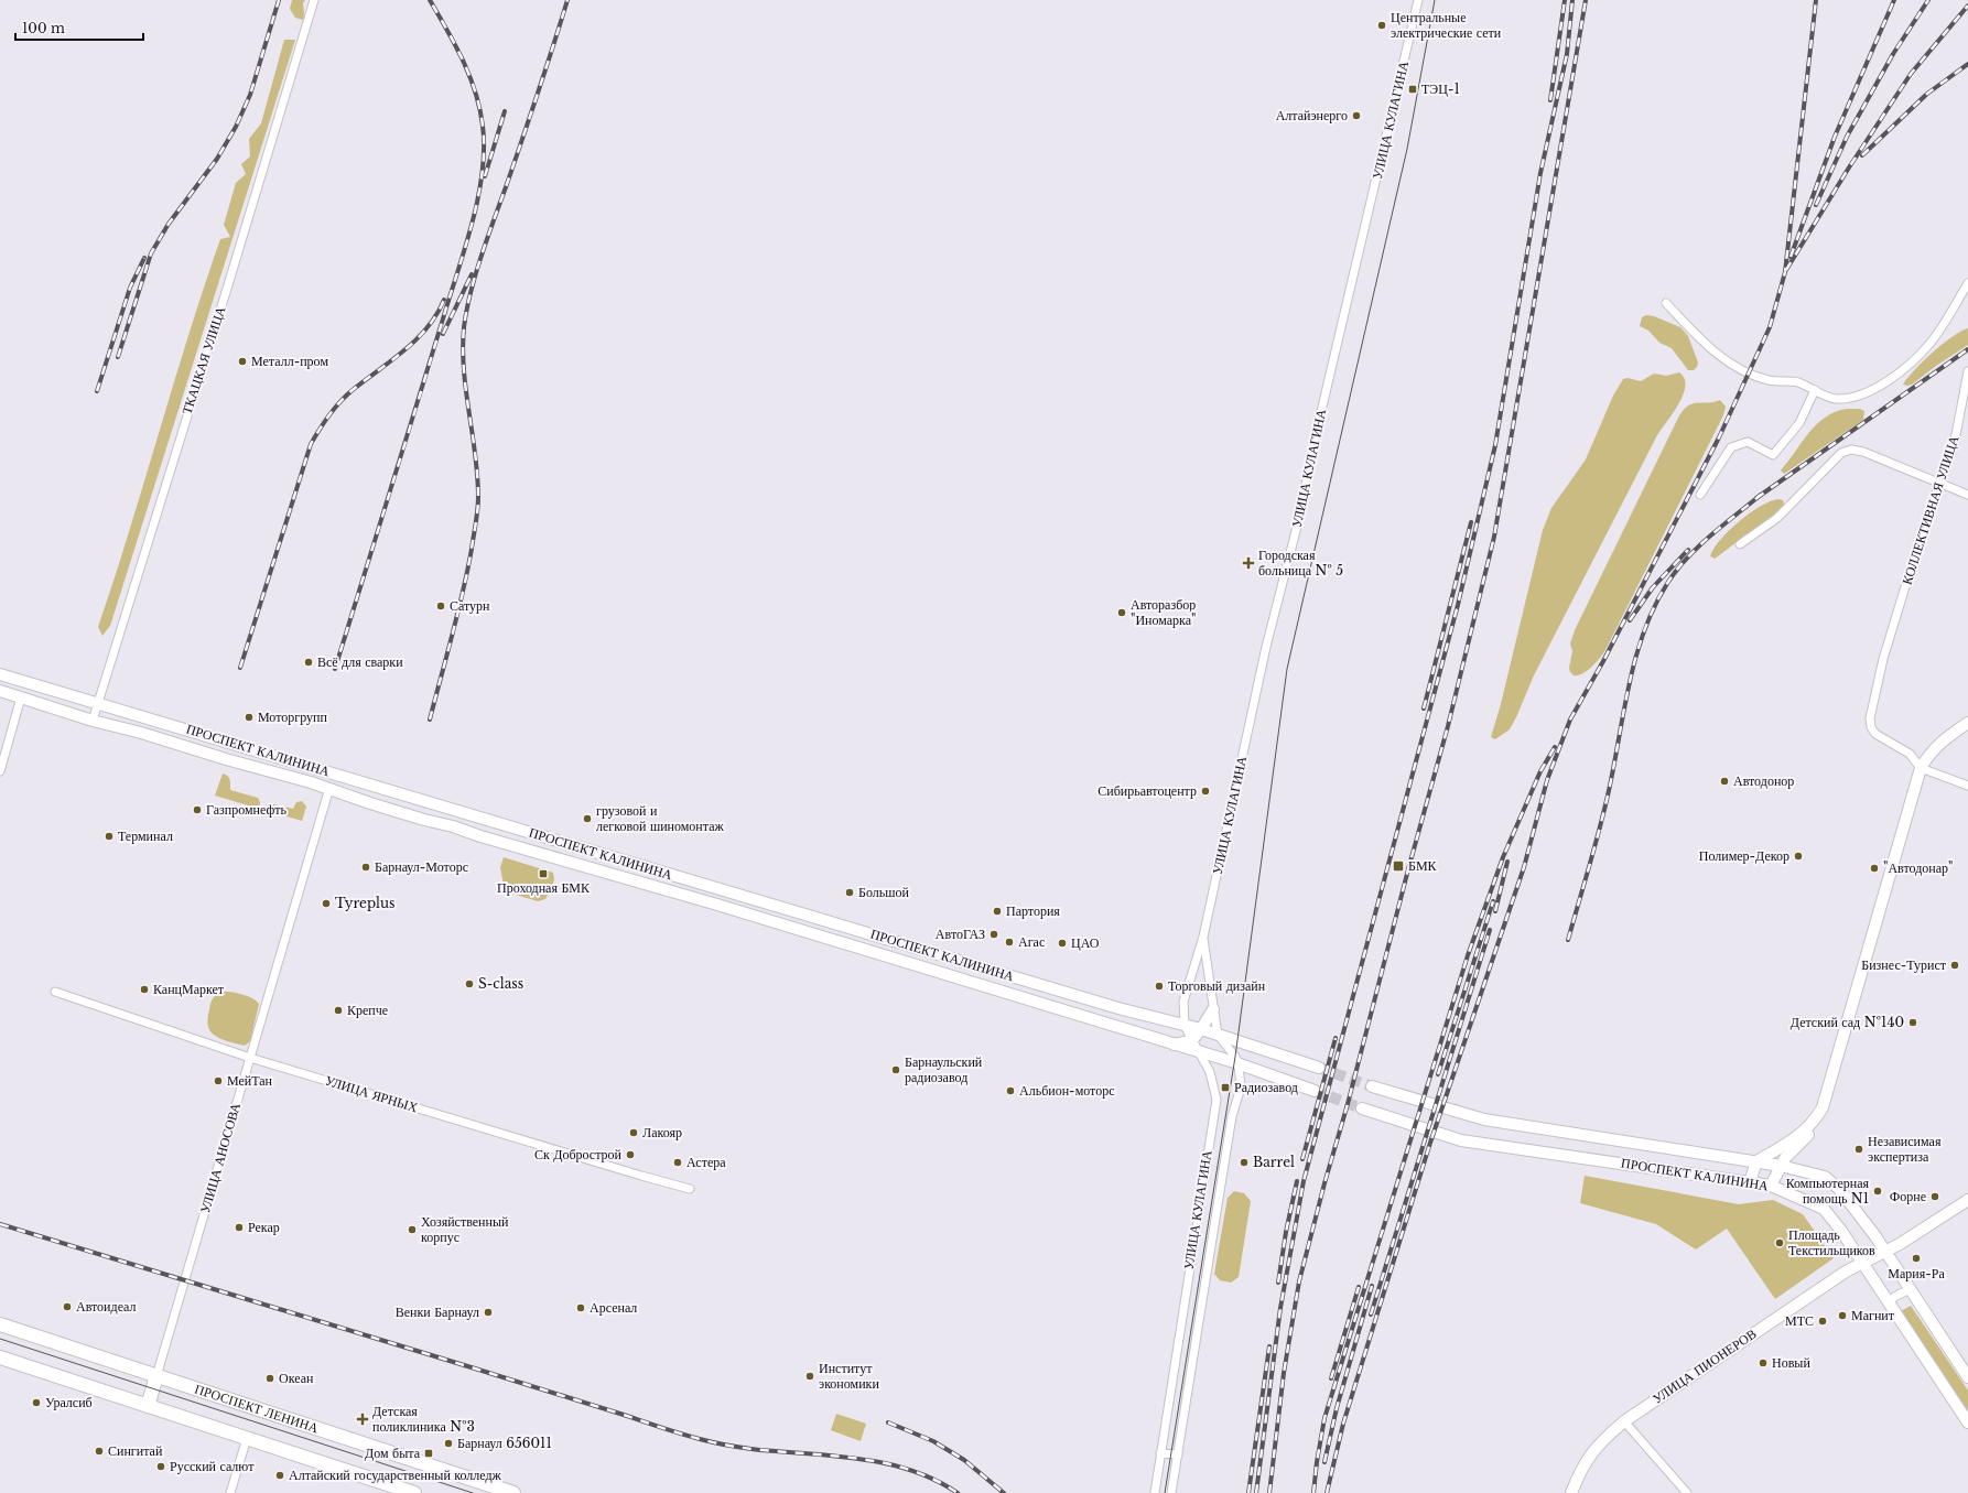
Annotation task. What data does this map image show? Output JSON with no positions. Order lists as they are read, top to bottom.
{
  "streets": {
    "main road": ["ПРОСПЕКТ КАЛИНИНА", "УЛИЦА ПИОНЕРОВ", "ПРОСПЕКТ ЛЕНИНА"],
    "street": [
      "УЛИЦА КУЛАГИНА",
      "ТКАЦКАЯ УЛИЦА",
      "КОЛЛЕКТИВНАЯ УЛИЦА",
      "УЛИЦА ЯРНЫХ",
      "УЛИЦА АНОСОВА"
    ]
  },
  "crossings": [
    ["УЛИЦА КУЛАГИНА", "ПРОСПЕКТ КАЛИНИНА"],
    ["ТКАЦКАЯ УЛИЦА", "ПРОСПЕКТ КАЛИНИНА"],
    ["ПРОСПЕКТ КАЛИНИНА", "УЛИЦА АНОСОВА"],
    ["ПРОСПЕКТ КАЛИНИНА", "УЛИЦА ПИОНЕРОВ"],
    ["УЛИЦА ЯРНЫХ", "УЛИЦА АНОСОВА"],
    ["УЛИЦА АНОСОВА", "ПРОСПЕКТ ЛЕНИНА"]
  ],
  "places": {
    "other": [
      "Центральные электрические сети",
      "Алтайэнерго",
      "Металл-пром",
      "Сатурн",
      "Авторазбор \"Иномарка\"",
      "Всё для сварки",
      "Моторгрупп",
      "Автодонор",
      "Сибирьавтоцентр",
      "Газпромнефть",
      "грузовой и легковой шиномонтаж",
      "Терминал",
      "Полимер-Декор",
      "Барнаул-Моторс",
      "\"Автодонар\"",
      "Большой",
      "Tyreplus",
      "Партория",
      "АвтоГАЗ",
      "Агас",
      "ЦАО",
      "Бизнес-Турист",
      "S-class",
      "Торговый дизайн",
      "КанцМаркет",
      "Крепче",
      "Детский сад №140",
      "Барнаульский радиозавод",
      "МейТан",
      "Альбион-моторс",
      "Лакояр",
      "Независимая экспертиза",
      "Ск Добрострой",
      "Астера",
      "Barrel",
      "Компьютерная помощь N1",
      "Форне",
      "Рекар",
      "Хозяйственный корпус",
      "Площадь Текстильщиков",
      "Мария-Ра",
      "Автоидеал",
      "Арсенал",
      "Венки Барнаул",
      "Магнит",
      "МТС",
      "Новый",
      "Институт экономики",
      "Океан",
      "Уралсиб",
      "Барнаул 656011",
      "Сингитай",
      "Русский салют",
      "Алтайский государственный колледж"
    ],
    "transit": [
      "ТЭЦ-1",
      "БМК",
      "Проходная БМК",
      "Радиозавод",
      "Дом быта"
    ],
    "health": ["Городская больница № 5", "Детская поликлиника №3"]
  },
  "scale_bar": "100 m"
}
